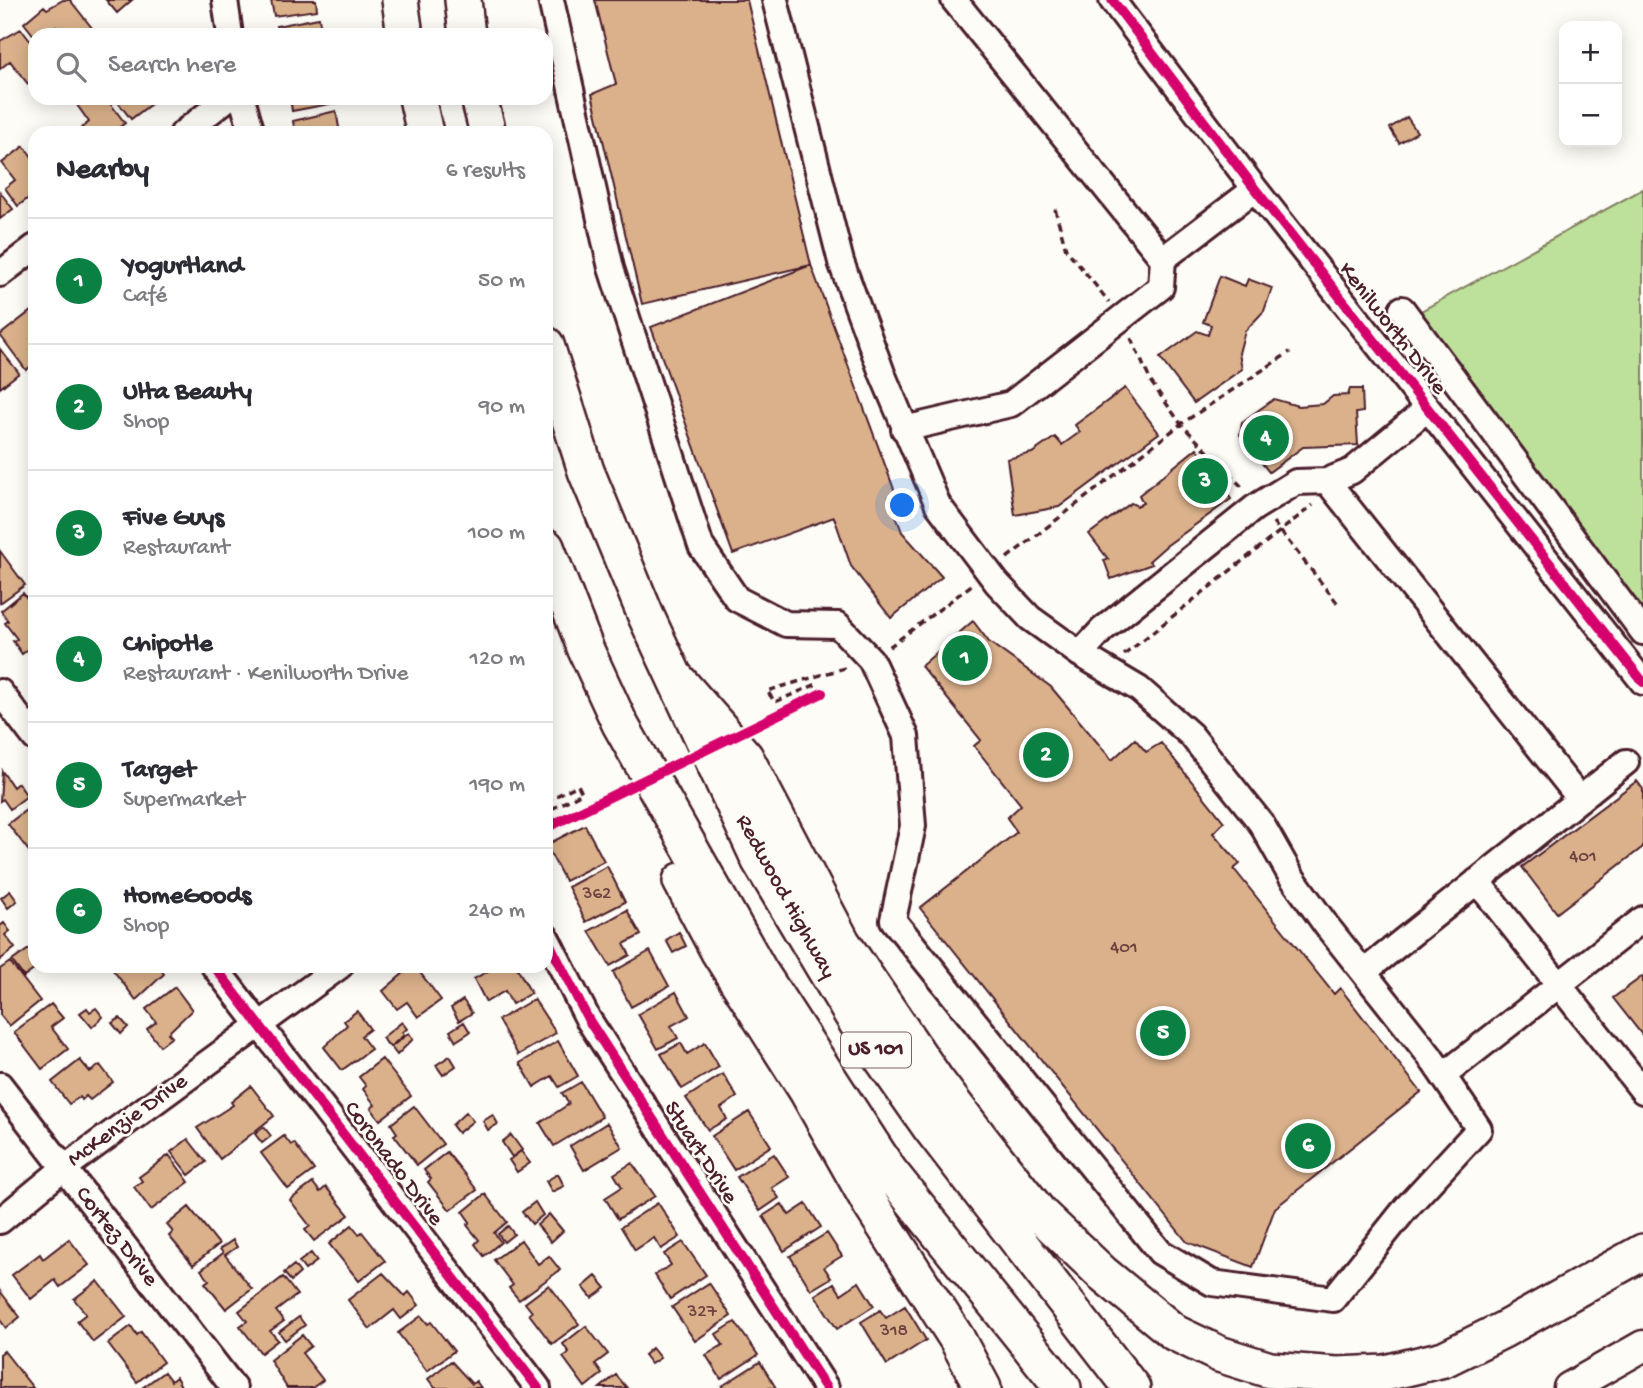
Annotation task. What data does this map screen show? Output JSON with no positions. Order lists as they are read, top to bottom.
{
  "streets": {
    "highway": ["Redwood Highway", "US 101"],
    "street": [
      "Kenilworth Drive",
      "McKenzie Drive",
      "Stuart Drive",
      "Coronado Drive",
      "Cortez Drive"
    ]
  },
  "crossings": [
    ["McKenzie Drive", "Coronado Drive"],
    ["McKenzie Drive", "Cortez Drive"]
  ],
  "house_numbers": [
    "401",
    "362",
    "401",
    "327",
    "318"
  ],
  "page": {
    "map_buttons": ["+", "−"],
    "search": "Search here",
    "heading": ["Nearby", "6 results"],
    "list": [
      {
        "mark": "1",
        "name": "Yogurtland",
        "note": "Café",
        "value": "50 m"
      },
      {
        "mark": "2",
        "name": "Ulta Beauty",
        "note": "Shop",
        "value": "90 m"
      },
      {
        "mark": "3",
        "name": "Five Guys",
        "note": "Restaurant",
        "value": "100 m"
      },
      {
        "mark": "4",
        "name": "Chipotle",
        "note": "Restaurant · Kenilworth Drive",
        "value": "120 m"
      },
      {
        "mark": "5",
        "name": "Target",
        "note": "Supermarket",
        "value": "190 m"
      },
      {
        "mark": "6",
        "name": "HomeGoods",
        "note": "Shop",
        "value": "240 m"
      }
    ],
    "pins": [
      "4",
      "3",
      "1",
      "2",
      "5",
      "6"
    ]
  }
}
